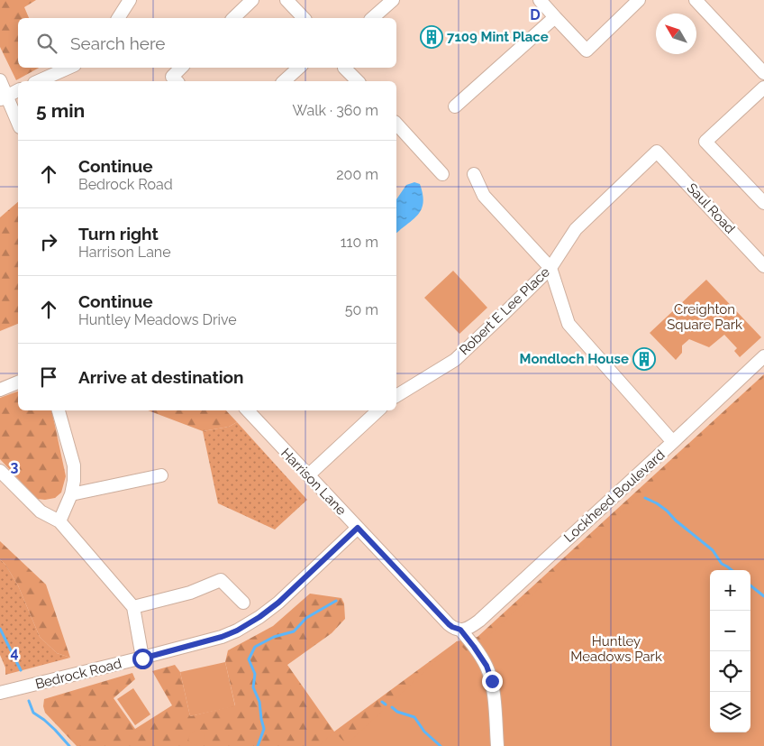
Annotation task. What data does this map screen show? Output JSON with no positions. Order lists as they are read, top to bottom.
{
  "streets": {
    "street": [
      "Saul Road",
      "Robert E Lee Place",
      "Harrison Lane",
      "Lockheed Boulevard",
      "Bedrock Road"
    ]
  },
  "crossings": [
    ["Saul Road", "Robert E Lee Place"],
    ["Harrison Lane", "Lockheed Boulevard"],
    ["Harrison Lane", "Bedrock Road"]
  ],
  "parks": ["Creighton Square Park", "Huntley Meadows Park"],
  "places": {
    "building": ["7109 Mint Place", "Mondloch House"]
  },
  "north": "top left",
  "page": {
    "search": "Search here",
    "heading": ["5 min", "Walk · 360 m"],
    "list": [
      ["Continue", "Bedrock Road", "200 m"],
      ["Turn right", "Harrison Lane", "110 m"],
      ["Continue", "Huntley Meadows Drive", "50 m"],
      "Arrive at destination"
    ],
    "map_buttons": ["+", "−"]
  },
  "grid": {
    "columns": ["D"],
    "rows": ["3", "4"]
  }
}
